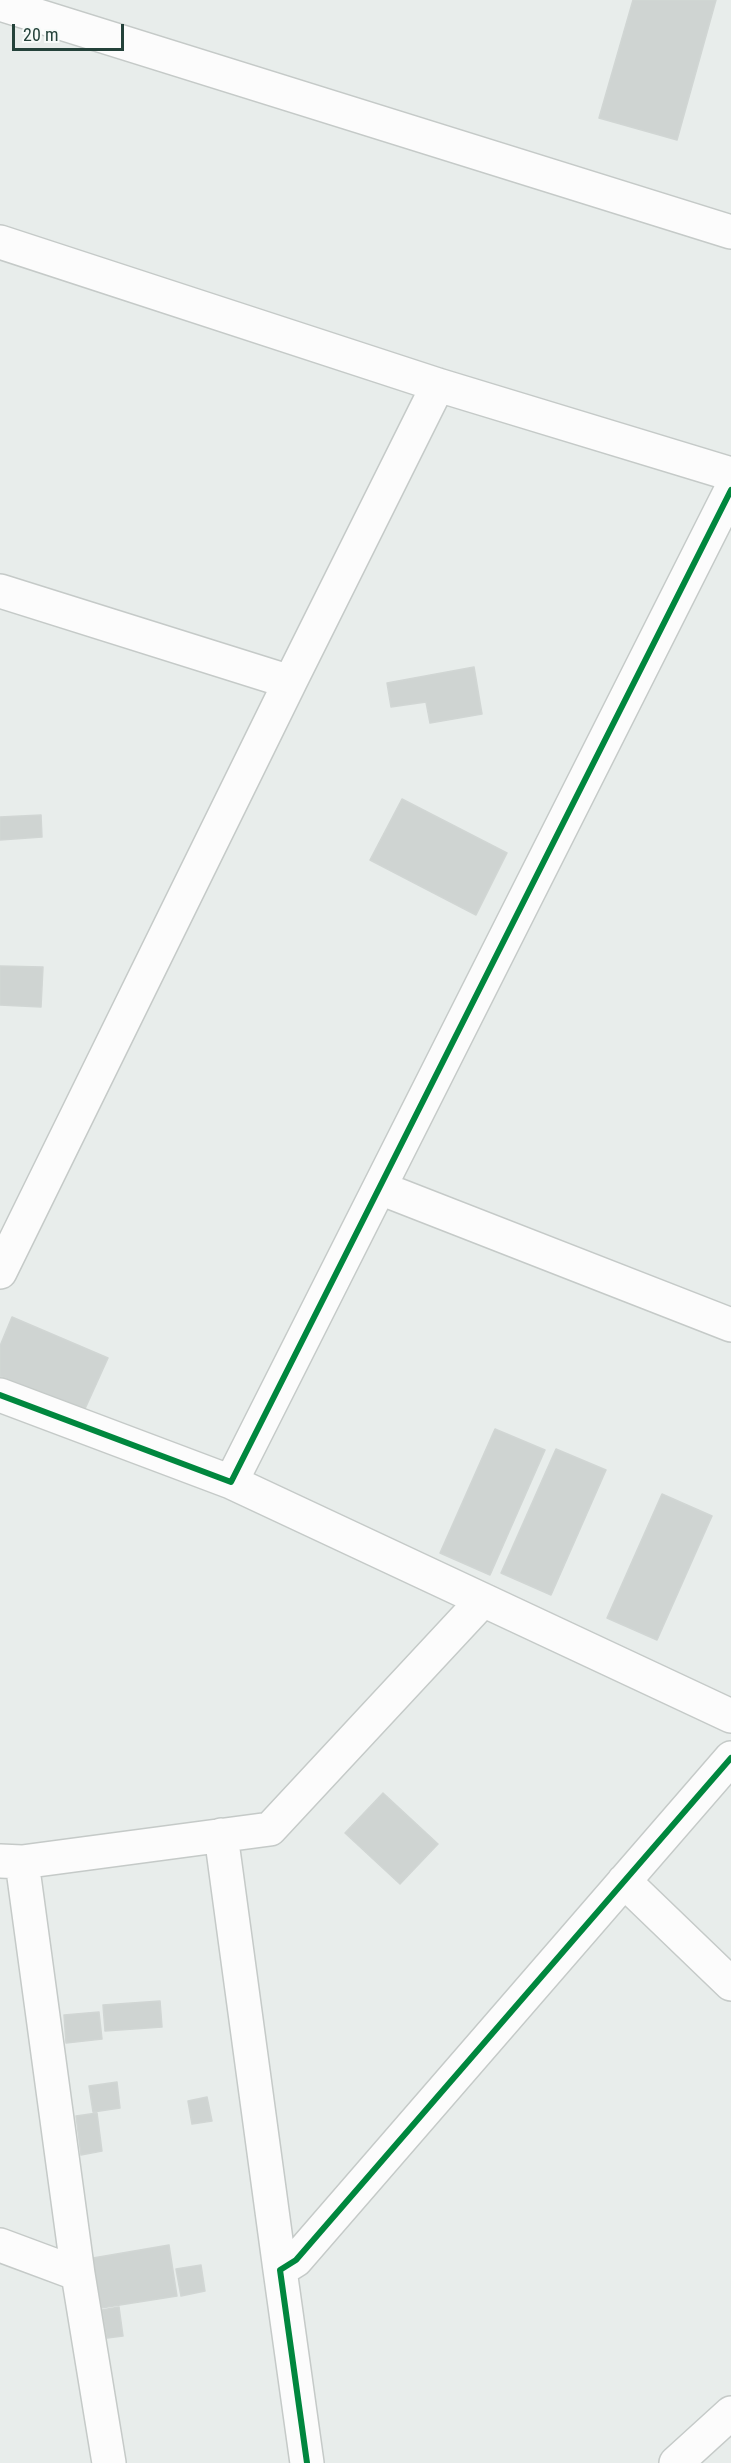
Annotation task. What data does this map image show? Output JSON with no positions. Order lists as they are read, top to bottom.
{
  "scale_bar": "20 m"
}
